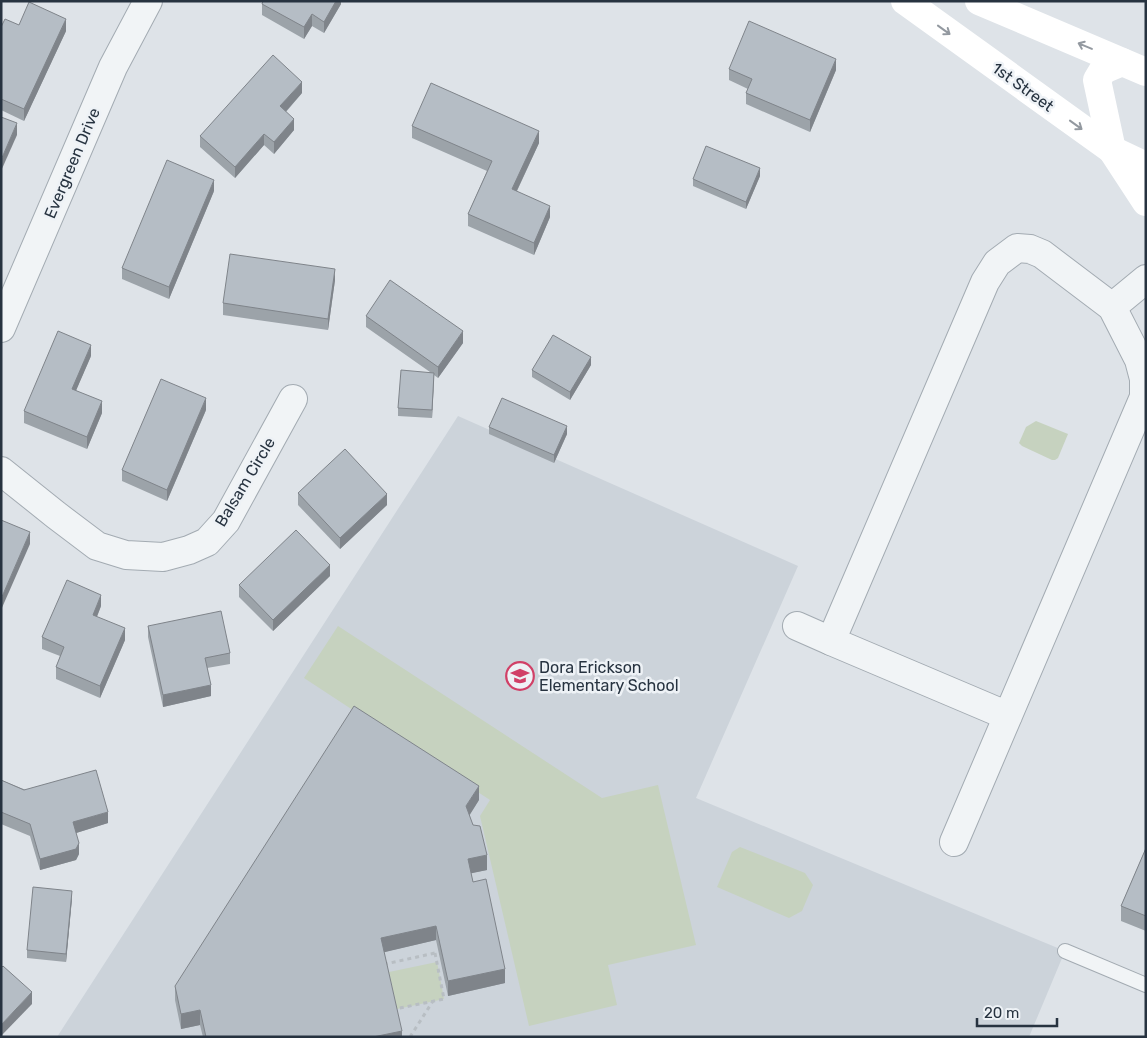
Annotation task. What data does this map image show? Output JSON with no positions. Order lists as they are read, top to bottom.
{
  "streets": {
    "main road": ["1st Street"],
    "street": ["Evergreen Drive", "Balsam Circle"]
  },
  "places": {
    "school or university": ["Dora Erickson Elementary School"]
  },
  "scale_bar": "20 m"
}
